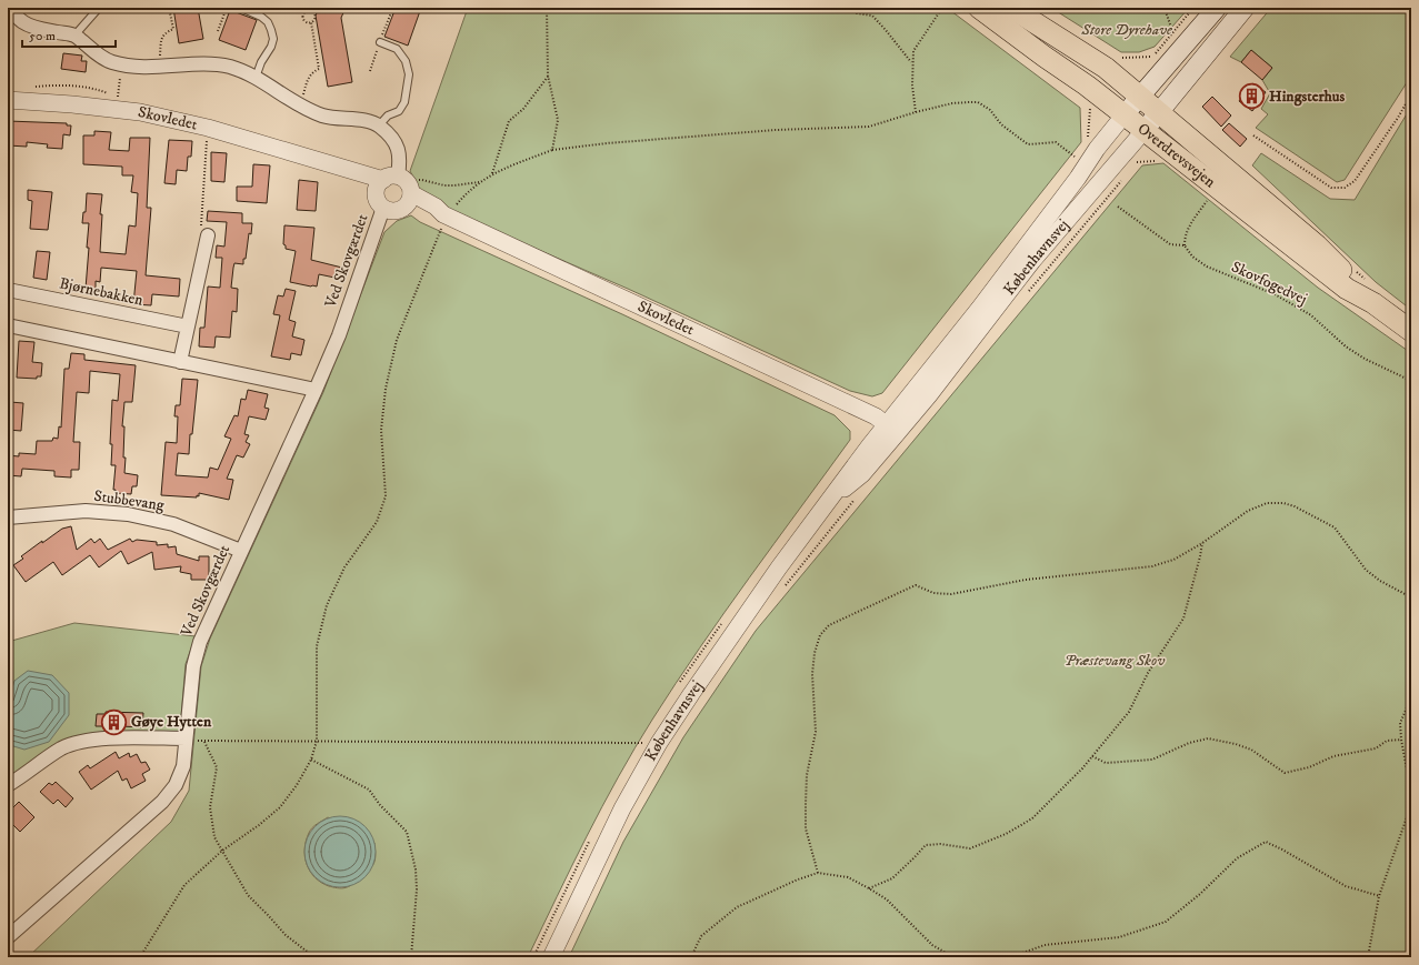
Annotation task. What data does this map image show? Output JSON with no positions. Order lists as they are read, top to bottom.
{
  "streets": {
    "main road": ["Overdrevsvejen", "Københavnsvej"],
    "street": [
      "Skovledet",
      "Ved Skovgærdet",
      "Bjørnebakken",
      "Stubbevang"
    ],
    "path": ["Skovfogedvej"]
  },
  "crossings": [
    ["Skovledet", "Københavnsvej"],
    ["Skovledet", "Ved Skovgærdet"],
    ["Overdrevsvejen", "Københavnsvej"],
    ["Ved Skovgærdet", "Stubbevang"]
  ],
  "parks": ["Store Dyrehave", "Præstevang Skov"],
  "places": {
    "building": ["Hingsterhus", "Gøye Hytten"]
  },
  "scale_bar": "50 m"
}
